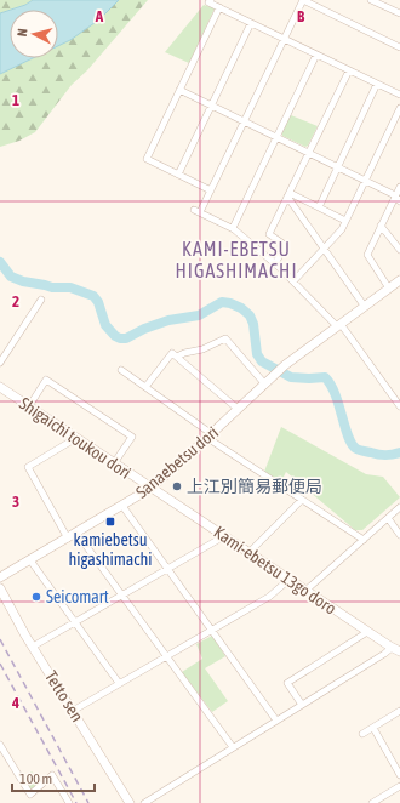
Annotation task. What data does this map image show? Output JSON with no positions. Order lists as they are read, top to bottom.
{
  "streets": {
    "street": [
      "Shigaichi toukou dori",
      "Sanaebetsu dori",
      "Kami-ebetsu 13go doro",
      "Tetto sen"
    ]
  },
  "crossings": [
    ["Shigaichi toukou dori", "Sanaebetsu dori"],
    ["Shigaichi toukou dori", "Kami-ebetsu 13go doro"],
    ["Sanaebetsu dori", "Kami-ebetsu 13go doro"]
  ],
  "districts": ["KAMI-EBETSU HIGASHIMACHI"],
  "places": {
    "other": ["上江別簡易郵便局", "Seicomart"],
    "transit": ["kamiebetsu higashimachi"]
  },
  "scale_bar": "100 m",
  "north": "left",
  "grid": {
    "columns": ["A", "B"],
    "rows": [
      "1",
      "2",
      "3",
      "4"
    ]
  }
}
